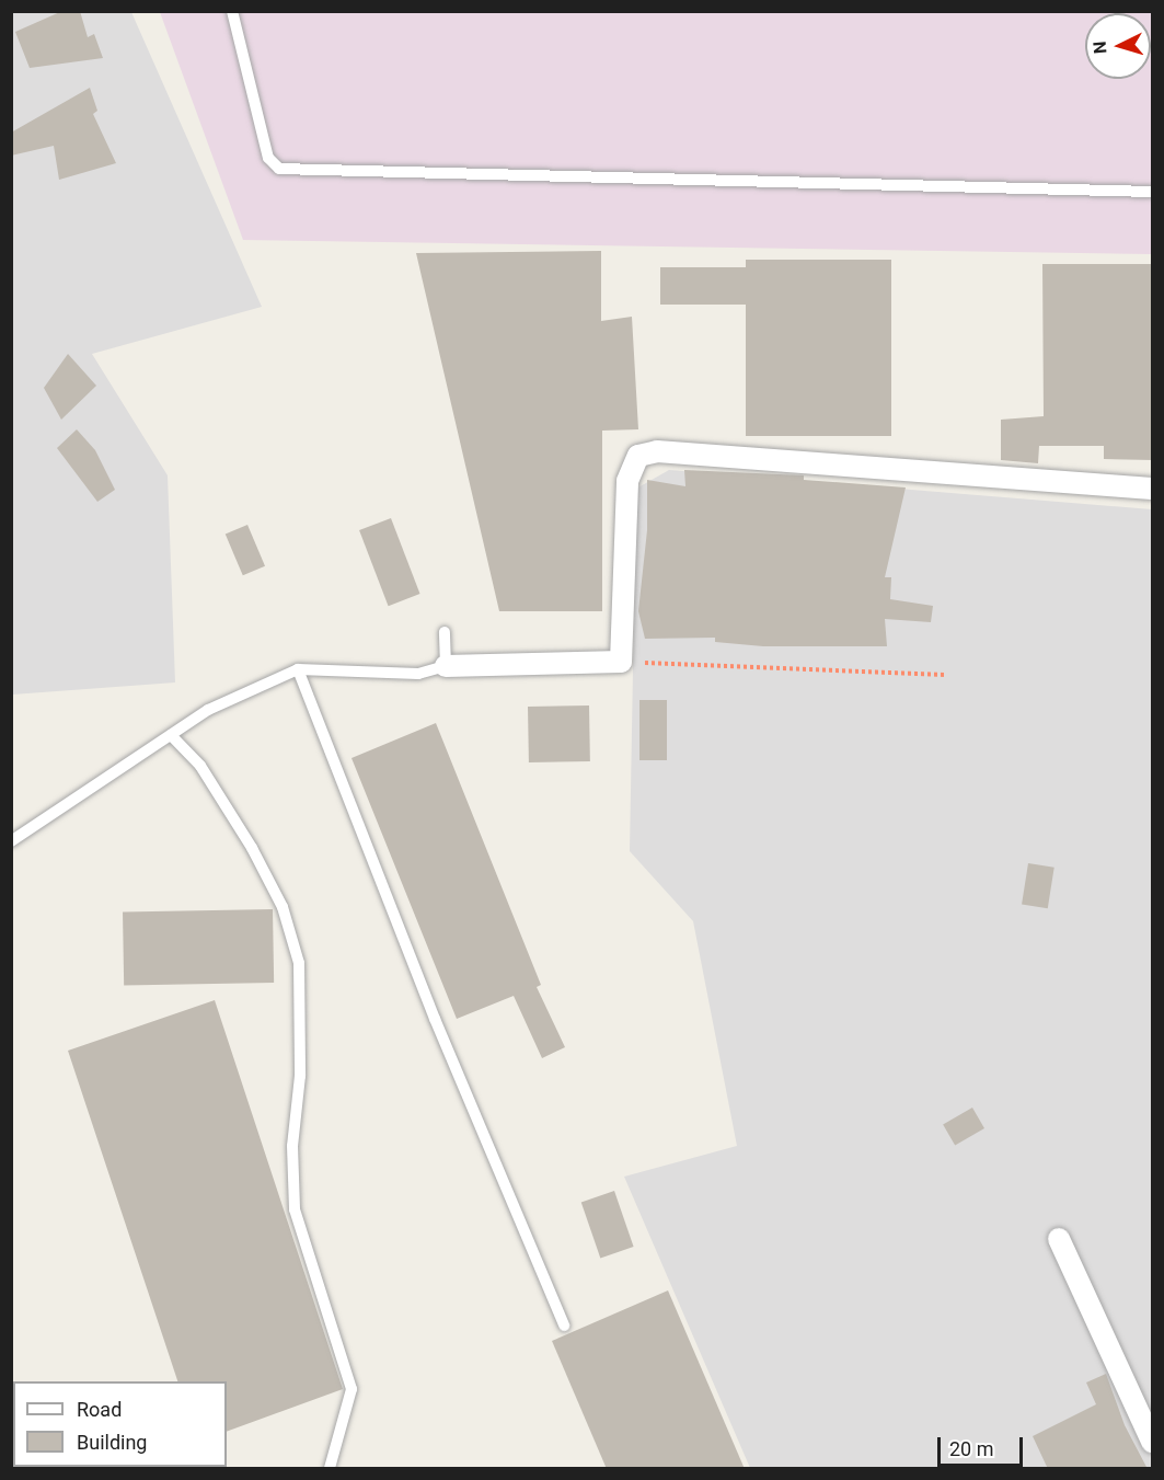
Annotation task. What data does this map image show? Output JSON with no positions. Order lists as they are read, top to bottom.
{
  "legend": ["Road", "Building"],
  "scale_bar": "20 m",
  "north": "left"
}
